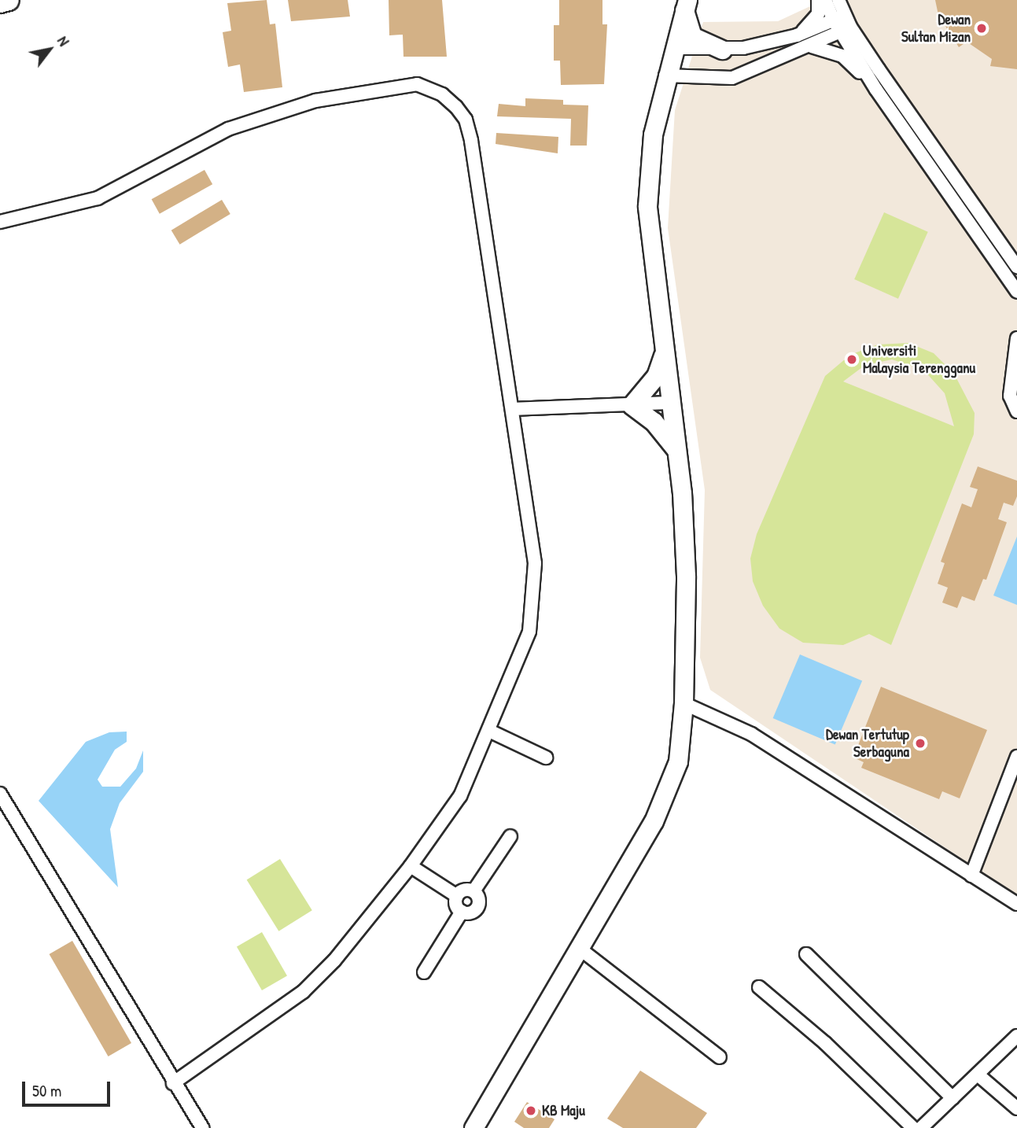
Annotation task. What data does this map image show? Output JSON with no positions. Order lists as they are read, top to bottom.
{
  "places": [
    "Dewan Sultan Mizan",
    "Universiti Malaysia Terengganu",
    "Dewan Tertutup Serbaguna",
    "KB Maju"
  ],
  "scale_bar": "50 m",
  "north": "top right"
}
